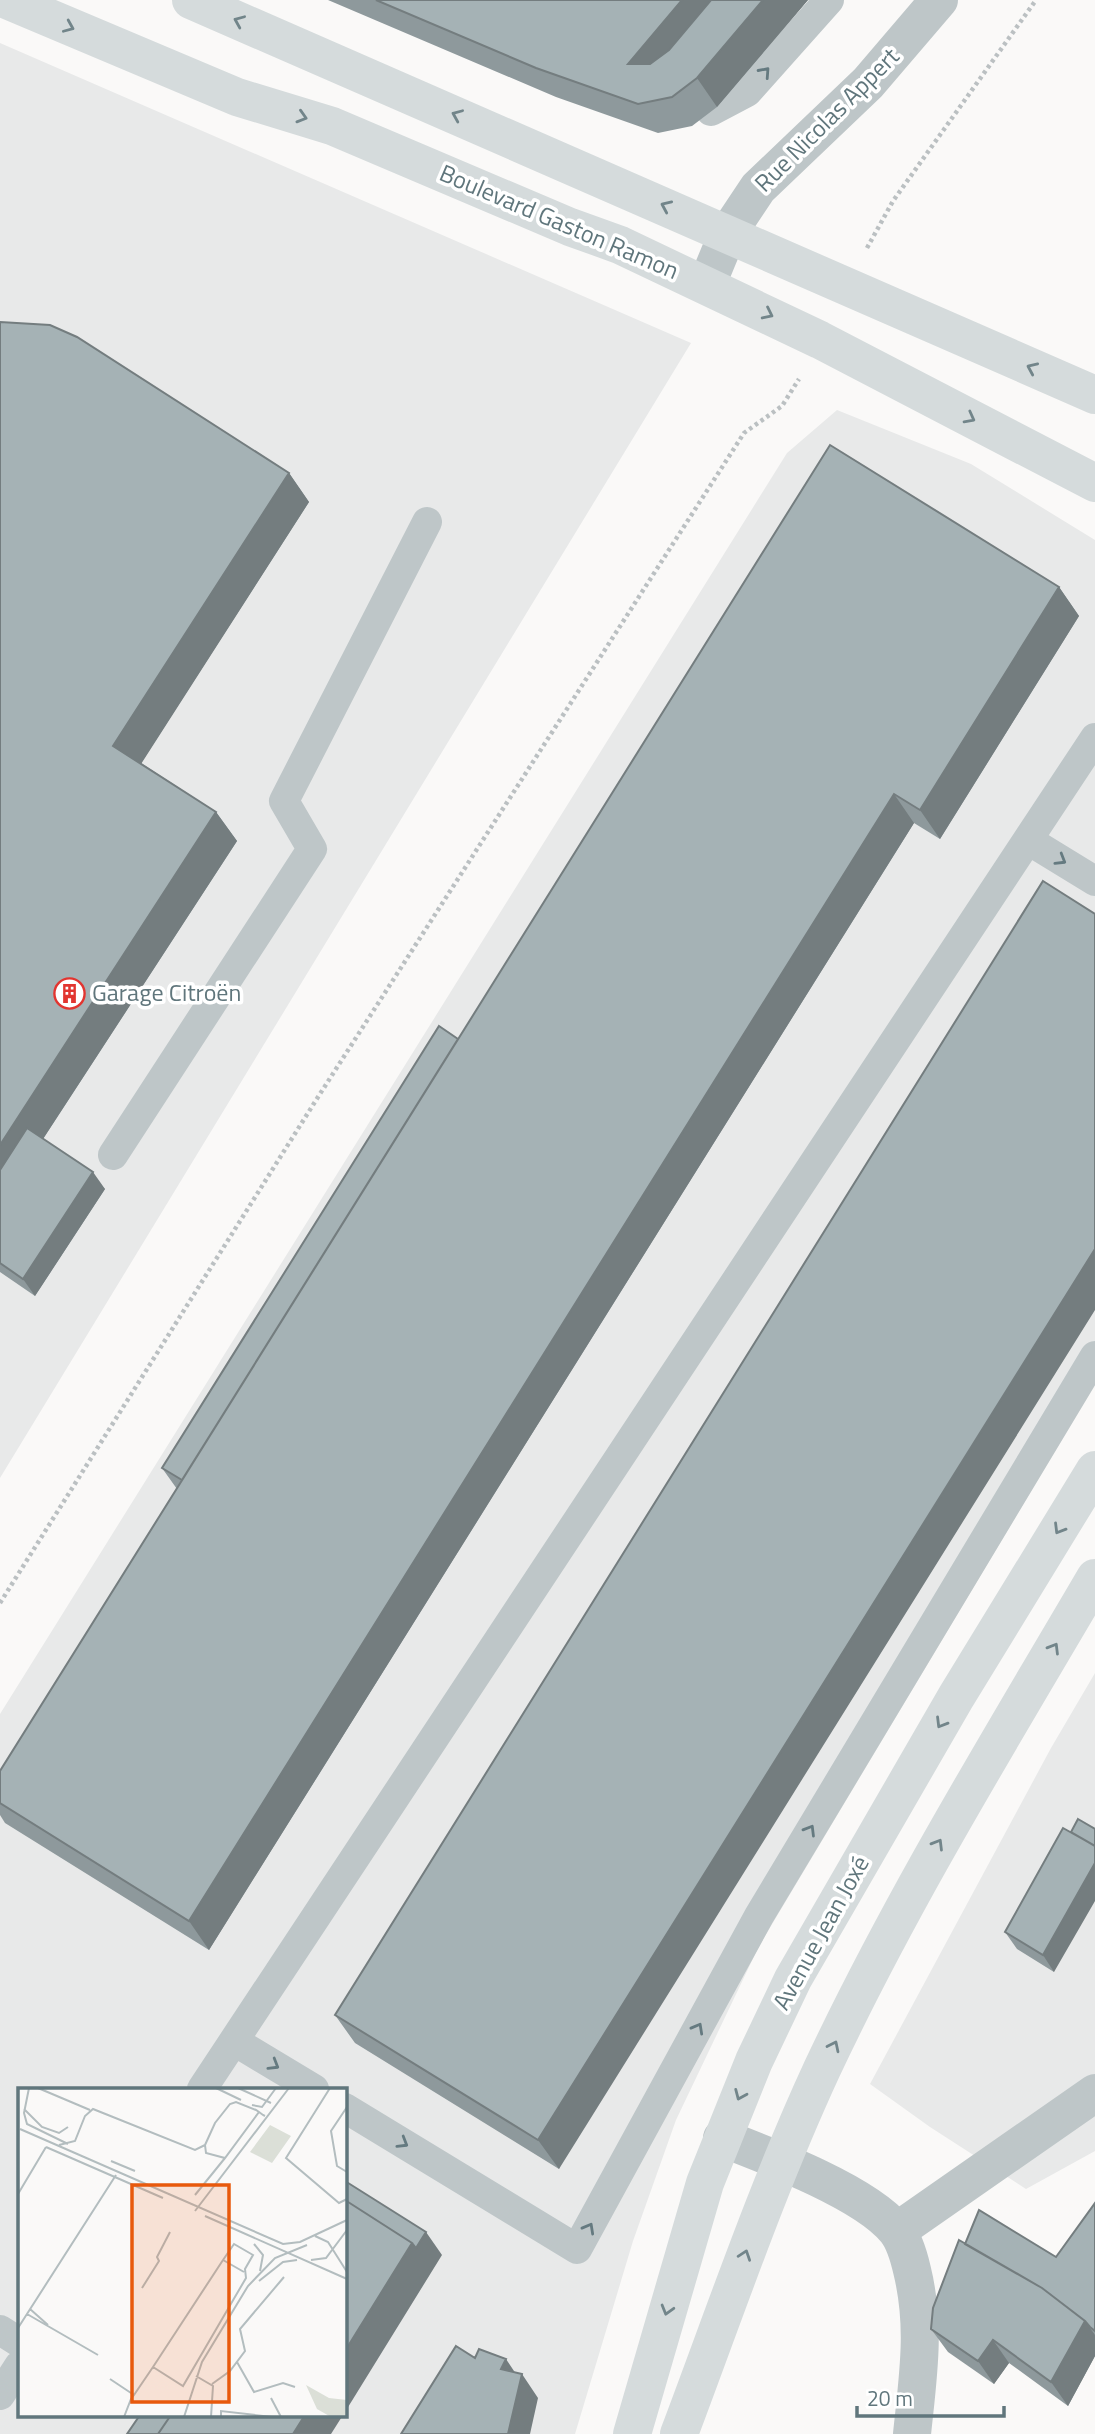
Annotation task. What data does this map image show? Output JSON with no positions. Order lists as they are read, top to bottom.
{
  "streets": {
    "main road": ["Boulevard Gaston Ramon", "Avenue Jean Joxé"],
    "street": ["Rue Nicolas Appert"]
  },
  "crossings": [
    ["Rue Nicolas Appert", "Boulevard Gaston Ramon"]
  ],
  "places": {
    "building": ["Garage Citroën"]
  },
  "scale_bar": "20 m"
}
